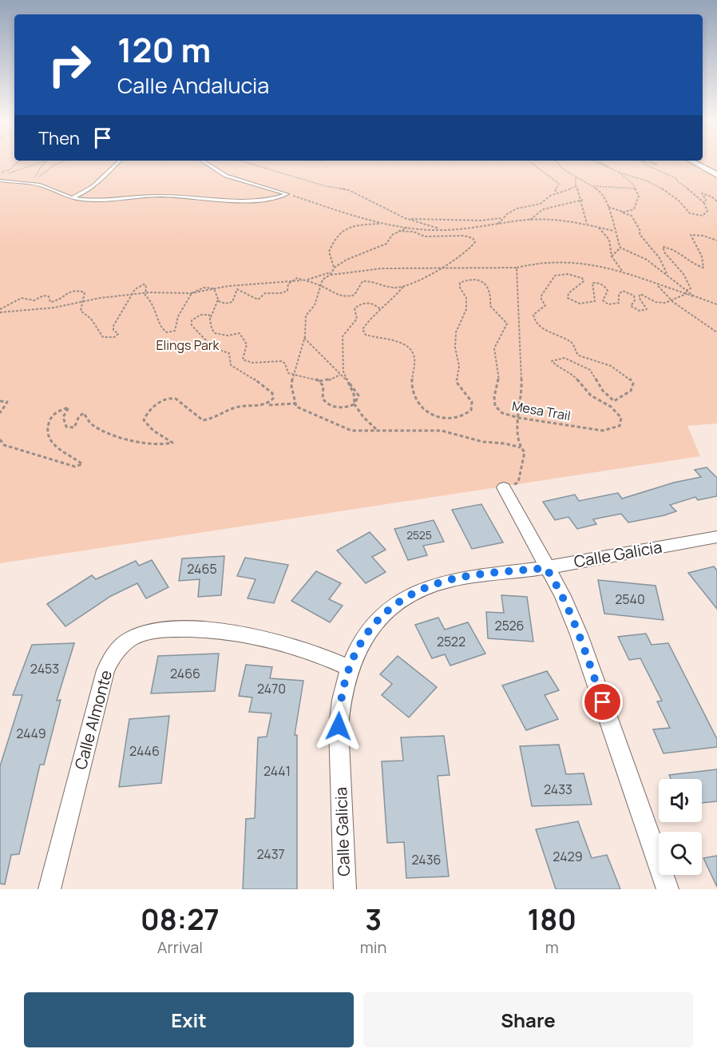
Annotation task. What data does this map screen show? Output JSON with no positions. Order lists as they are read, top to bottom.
{
  "streets": {
    "street": ["Calle Galicia", "Calle Almonte"],
    "path": ["Mesa Trail"]
  },
  "crossings": [
    ["Calle Galicia", "Calle Almonte"]
  ],
  "parks": ["Elings Park"],
  "house_numbers": [
    "2525",
    "2465",
    "2540",
    "2526",
    "2522",
    "2453",
    "2466",
    "2470",
    "2449",
    "2446",
    "2441",
    "2433",
    "2437",
    "2429",
    "2436"
  ],
  "page": {
    "turn": ["120 m", "Calle Andalucia"],
    "then": "Then",
    "eta": [
      "08:27",
      "Arrival",
      "3",
      "min",
      "180",
      "m"
    ],
    "buttons": ["Exit", "Share"]
  }
}
